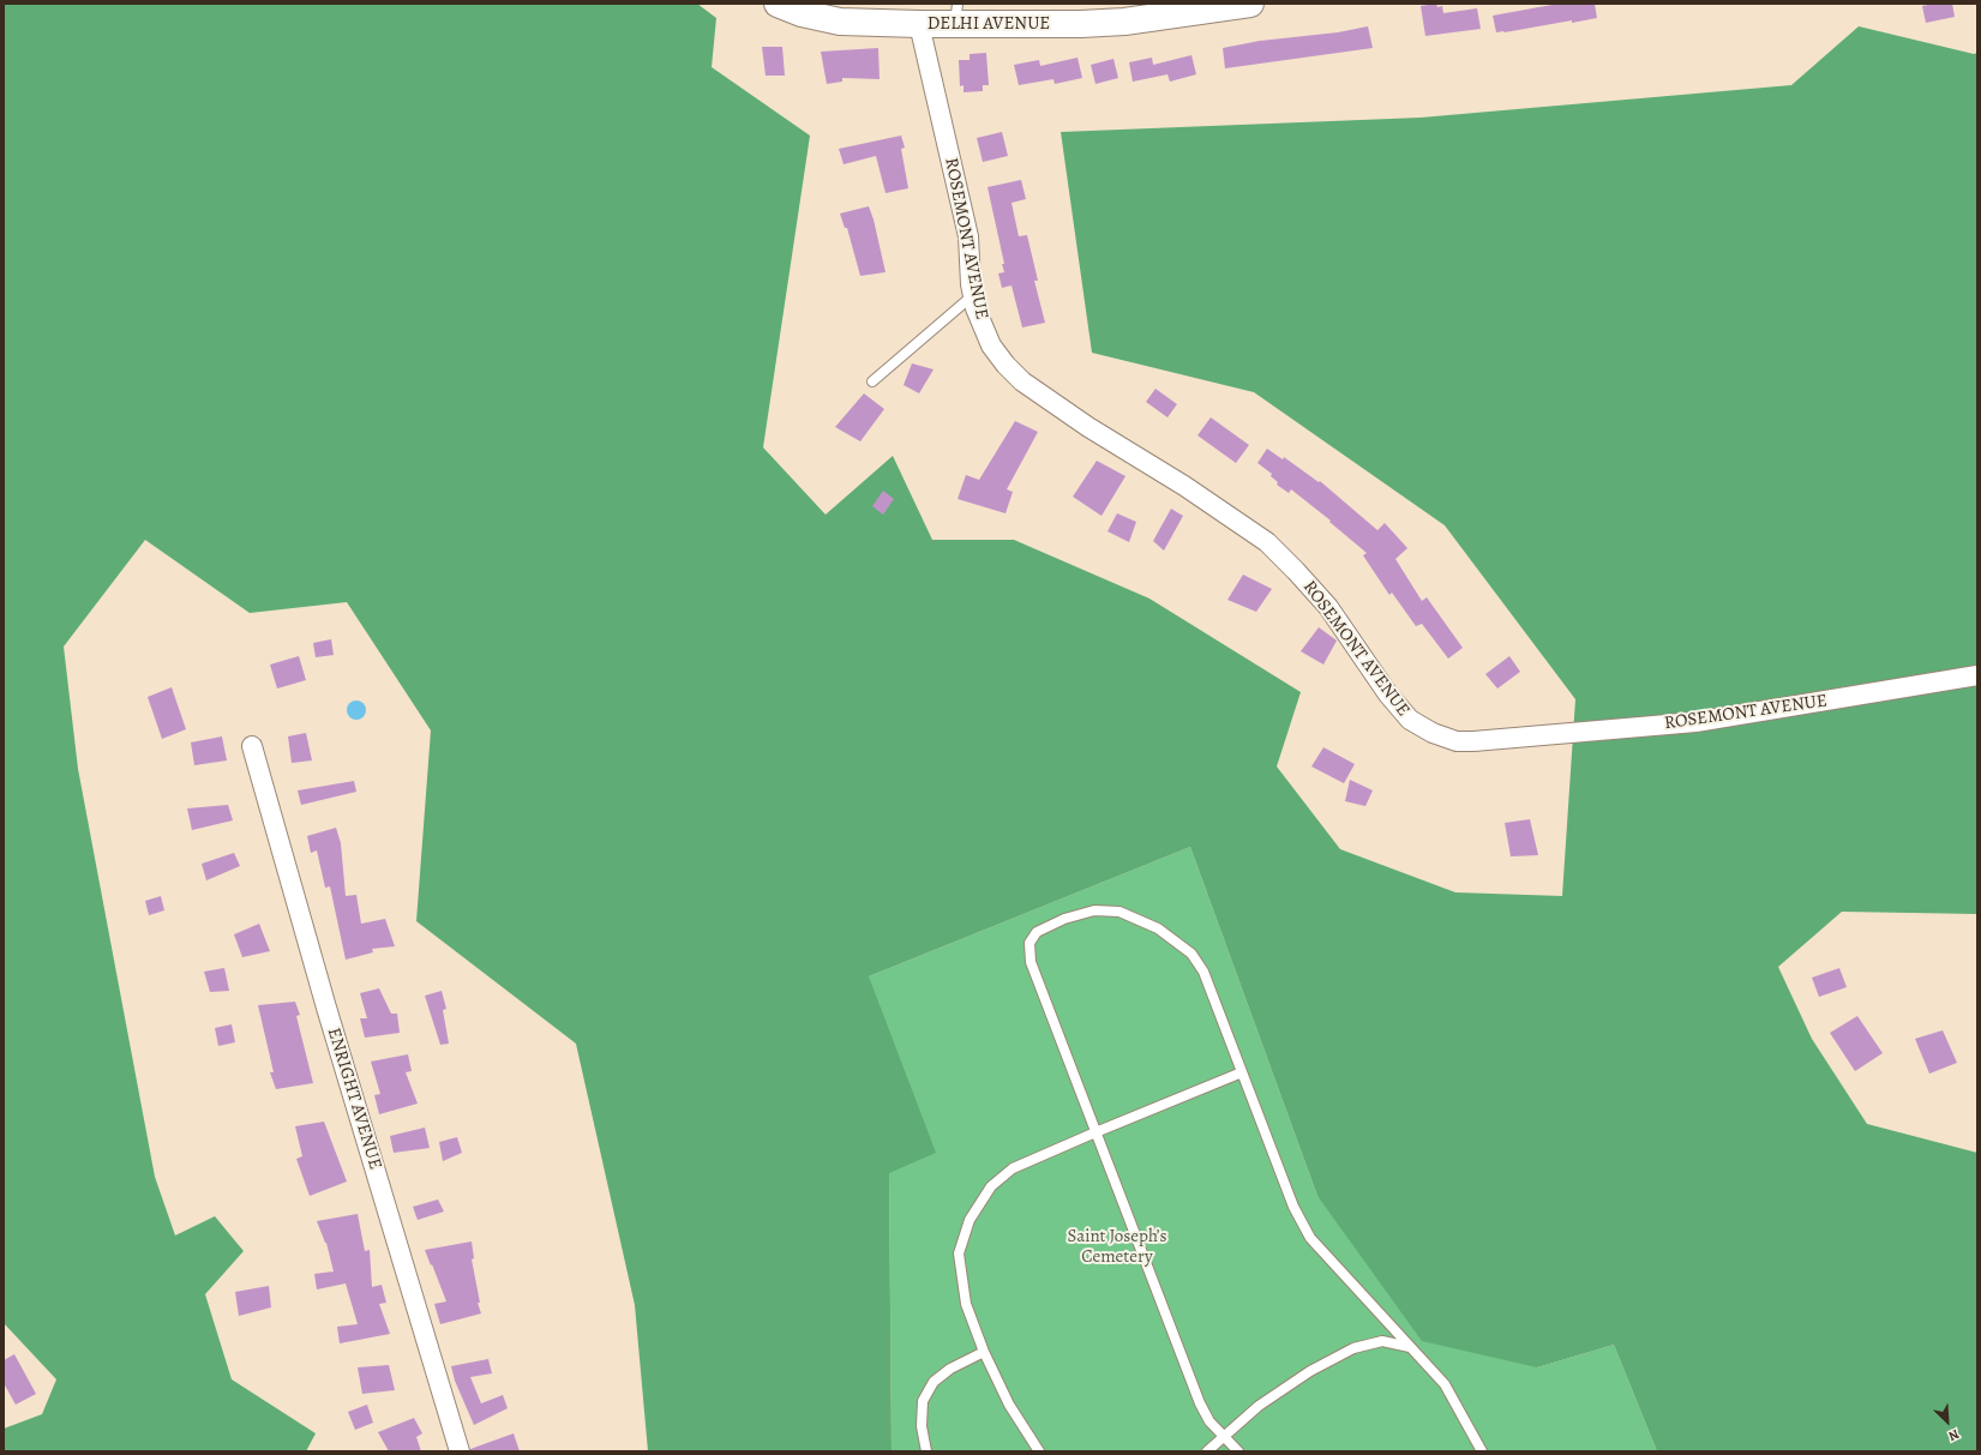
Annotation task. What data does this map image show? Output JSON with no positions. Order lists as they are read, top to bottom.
{
  "streets": {
    "street": ["DELHI AVENUE", "ROSEMONT AVENUE", "ENRIGHT AVENUE"]
  },
  "crossings": [
    ["DELHI AVENUE", "ROSEMONT AVENUE"]
  ],
  "parks": ["Saint Joseph’s Cemetery"],
  "north": "bottom right"
}
